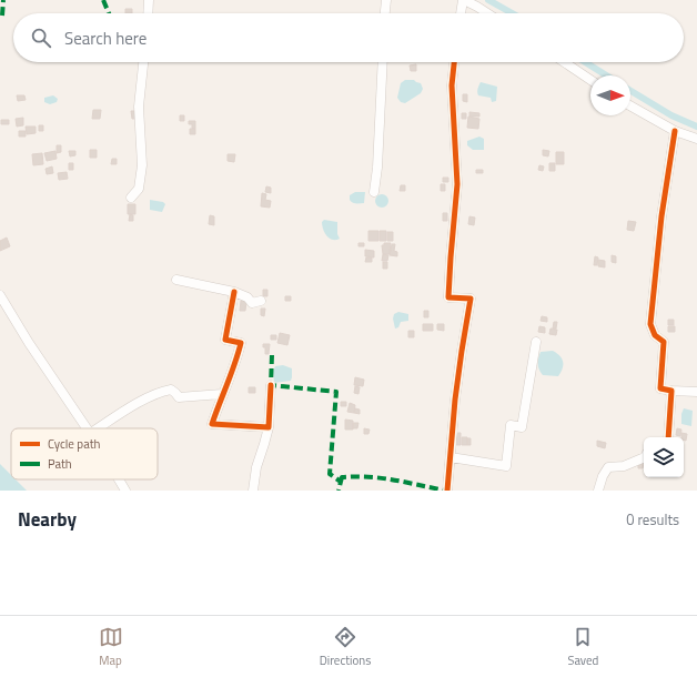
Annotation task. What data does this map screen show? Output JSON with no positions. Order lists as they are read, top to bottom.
{
  "legend": ["Cycle path", "Path"],
  "north": "right",
  "page": {
    "search": "Search here",
    "heading": ["Nearby", "0 results"],
    "nav": ["Map", "Directions", "Saved"]
  }
}
